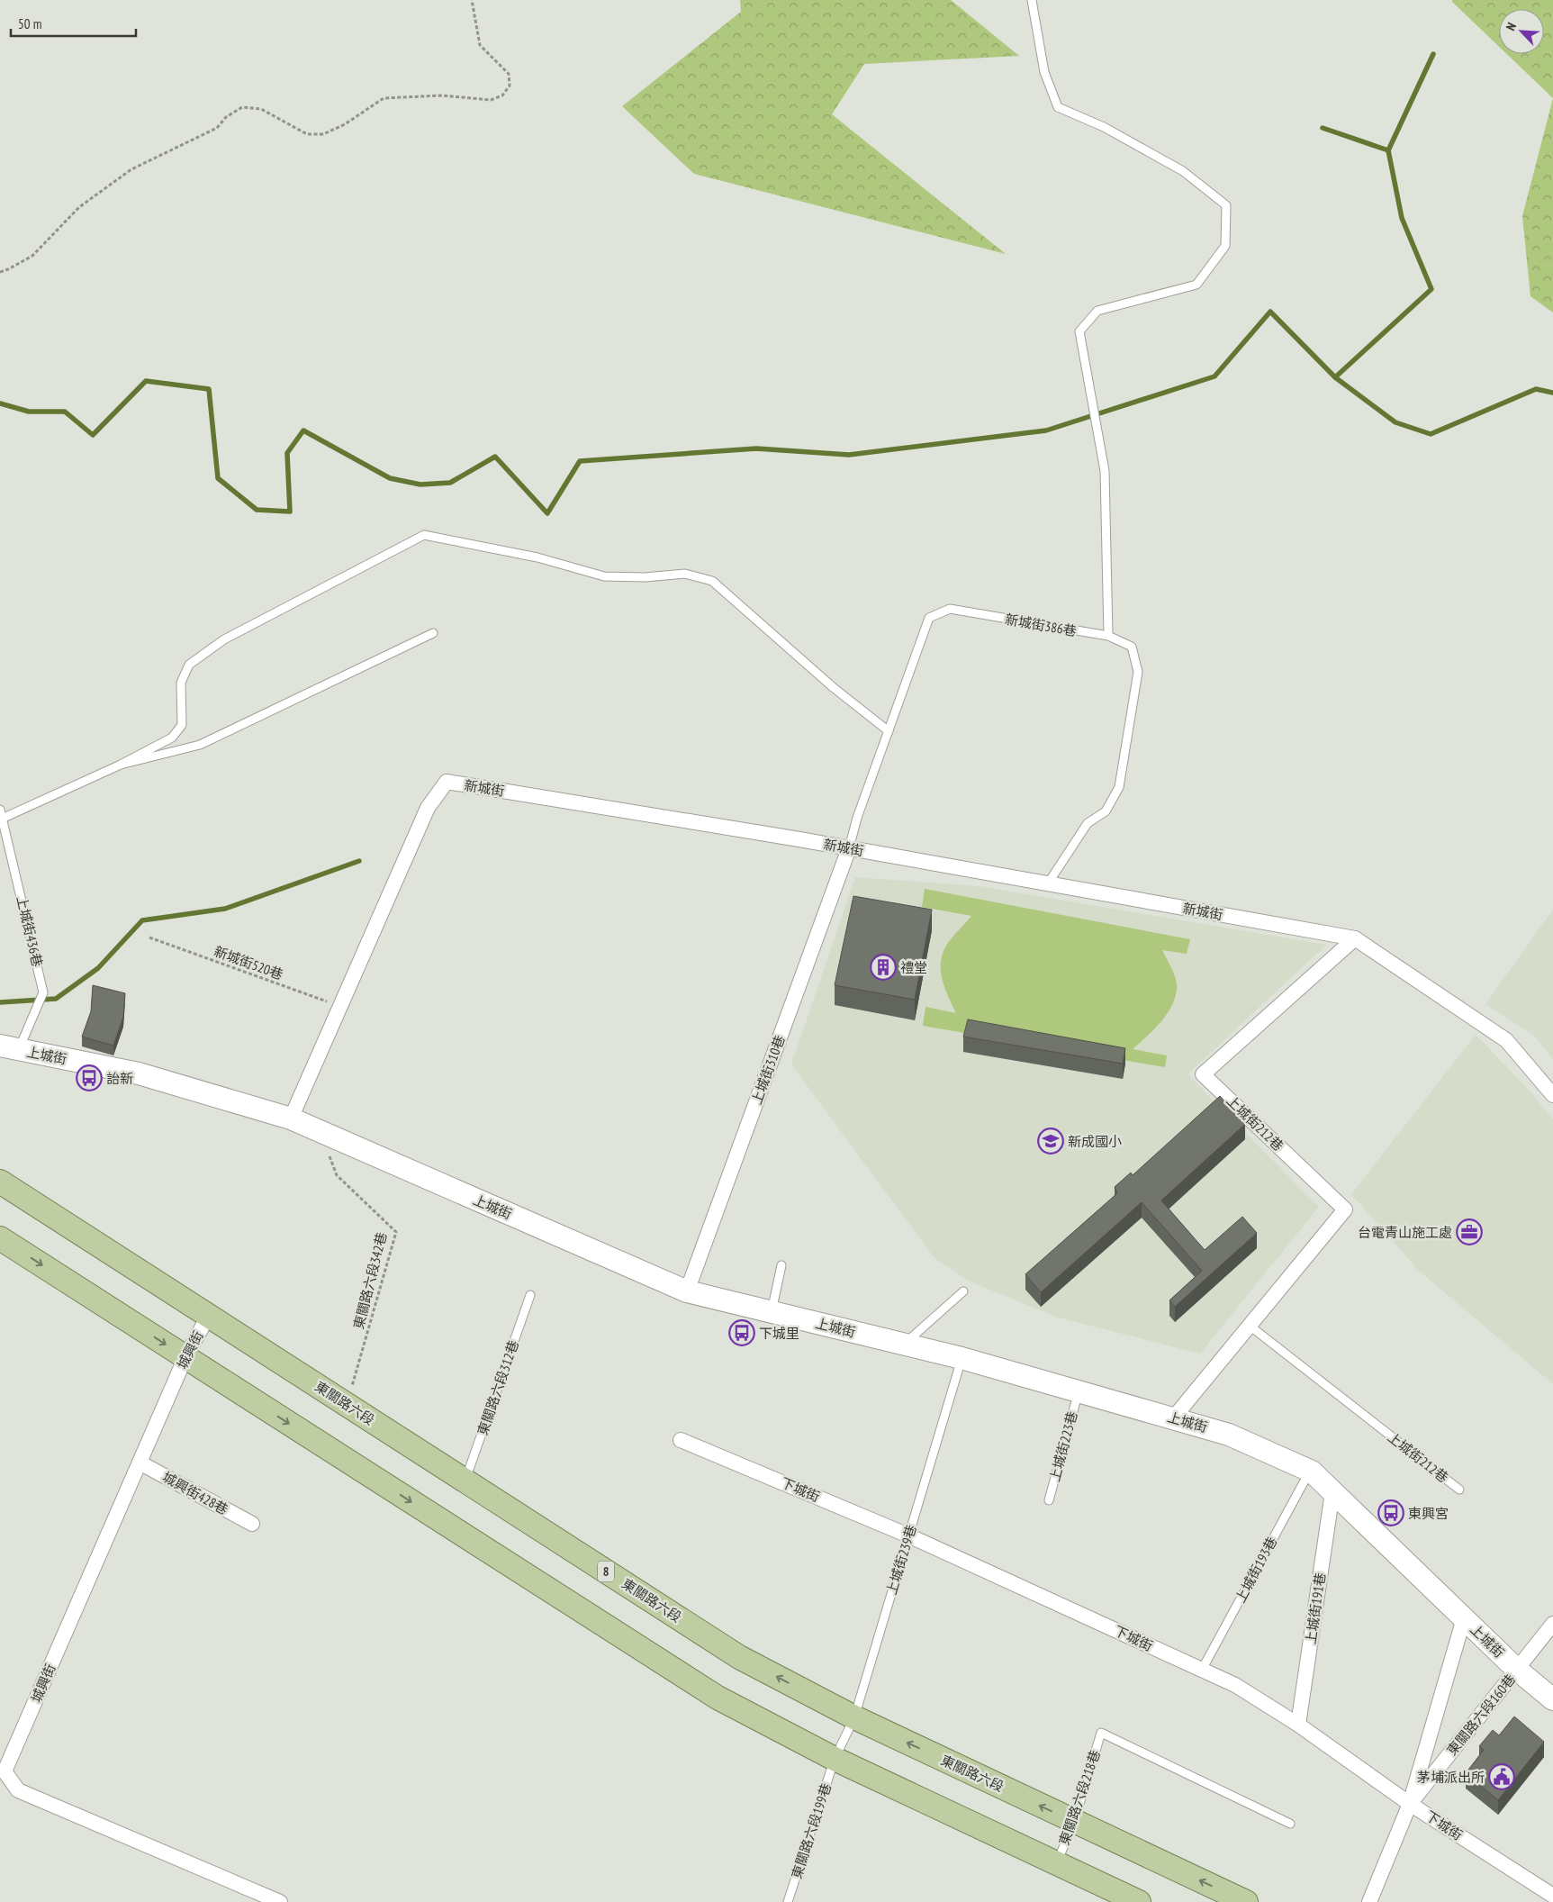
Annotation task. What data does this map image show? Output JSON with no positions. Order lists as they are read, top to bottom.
{
  "streets": {
    "main road": ["東關路六段", "8"],
    "street": [
      "新城街",
      "上城街",
      "上城街310巷",
      "上城街212巷",
      "城興街",
      "下城街",
      "城興街428巷",
      "上城街191巷",
      "東關路六段160巷"
    ],
    "lane": [
      "新城街386巷",
      "上城街436巷",
      "東關路六段312巷",
      "上城街223巷",
      "上城街239巷",
      "上城街193巷",
      "東關路六段218巷",
      "東關路六段199巷"
    ],
    "path": ["新城街520巷", "東關路六段342巷"]
  },
  "crossings": [
    ["新城街386巷", "新城街"],
    ["新城街386巷", "上城街310巷"],
    ["新城街", "新城街520巷"],
    ["新城街", "上城街"],
    ["新城街", "上城街310巷"],
    ["新城街", "上城街212巷"],
    ["上城街436巷", "上城街"],
    ["上城街", "上城街310巷"],
    ["上城街", "上城街212巷"],
    ["上城街", "東關路六段342巷"],
    ["上城街", "上城街223巷"],
    ["上城街", "上城街239巷"],
    ["上城街", "上城街193巷"],
    ["上城街", "上城街191巷"],
    ["上城街", "東關路六段160巷"],
    ["東關路六段342巷", "東關路六段"],
    ["城興街", "東關路六段"],
    ["城興街", "城興街428巷"],
    ["東關路六段312巷", "東關路六段"],
    ["東關路六段", "上城街239巷"],
    ["東關路六段", "東關路六段218巷"],
    ["下城街", "上城街239巷"],
    ["下城街", "上城街193巷"],
    ["下城街", "上城街191巷"],
    ["下城街", "東關路六段160巷"],
    ["上城街239巷", "東關路六段199巷"]
  ],
  "places": {
    "building": ["禮堂"],
    "bus stop": ["詒新", "下城里", "東興宮"],
    "school or university": ["新成國小"],
    "office": ["台電青山施工處"],
    "public building": ["茅埔派出所"]
  },
  "scale_bar": "50 m",
  "north": "top left"
}
